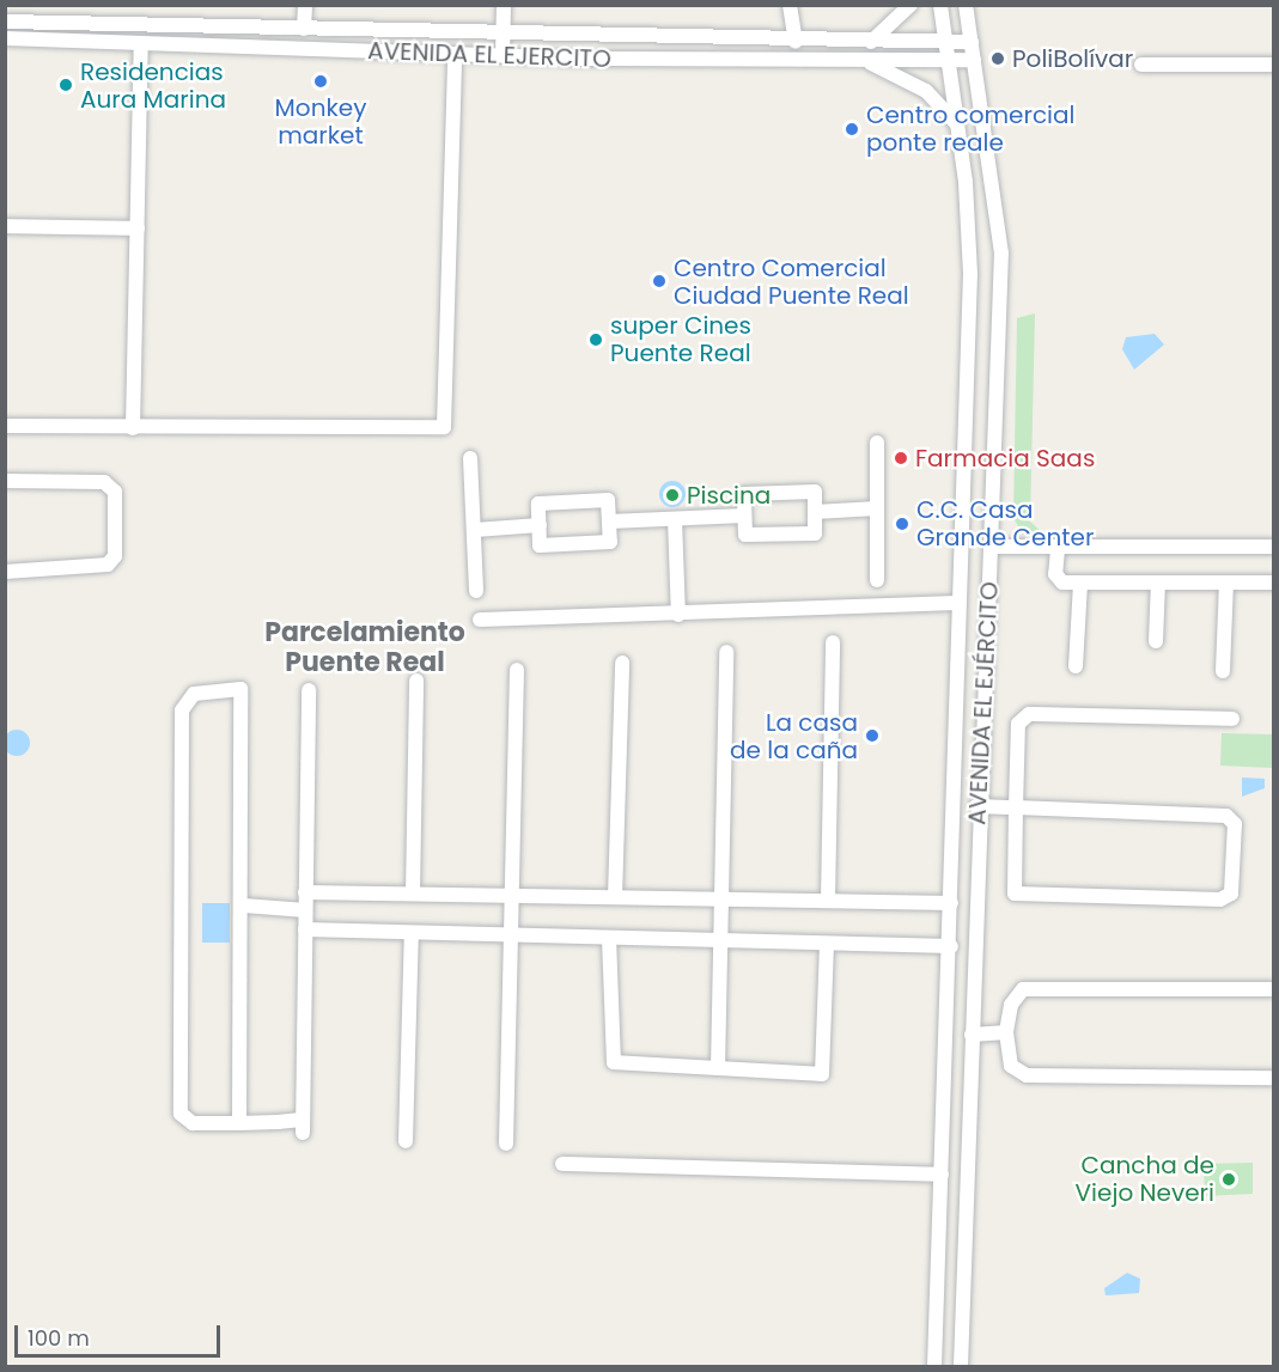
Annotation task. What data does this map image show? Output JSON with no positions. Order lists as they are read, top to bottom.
{
  "streets": {
    "street": ["AVENIDA EL EJERCITO", "AVENIDA EL EJÉRCITO"]
  },
  "crossings": [
    ["AVENIDA EL EJERCITO", "AVENIDA EL EJÉRCITO"]
  ],
  "districts": ["Parcelamiento Puente Real"],
  "places": [
    "PoliBolívar",
    "Monkey market",
    "Residencias Aura Marina",
    "Centro comercial ponte reale",
    "Centro Comercial Ciudad Puente Real",
    "super Cines Puente Real",
    "Farmacia Saas",
    "Piscina",
    "C.C. Casa Grande Center",
    "La casa de la caña",
    "Cancha de Viejo Neveri"
  ],
  "scale_bar": "100 m"
}
